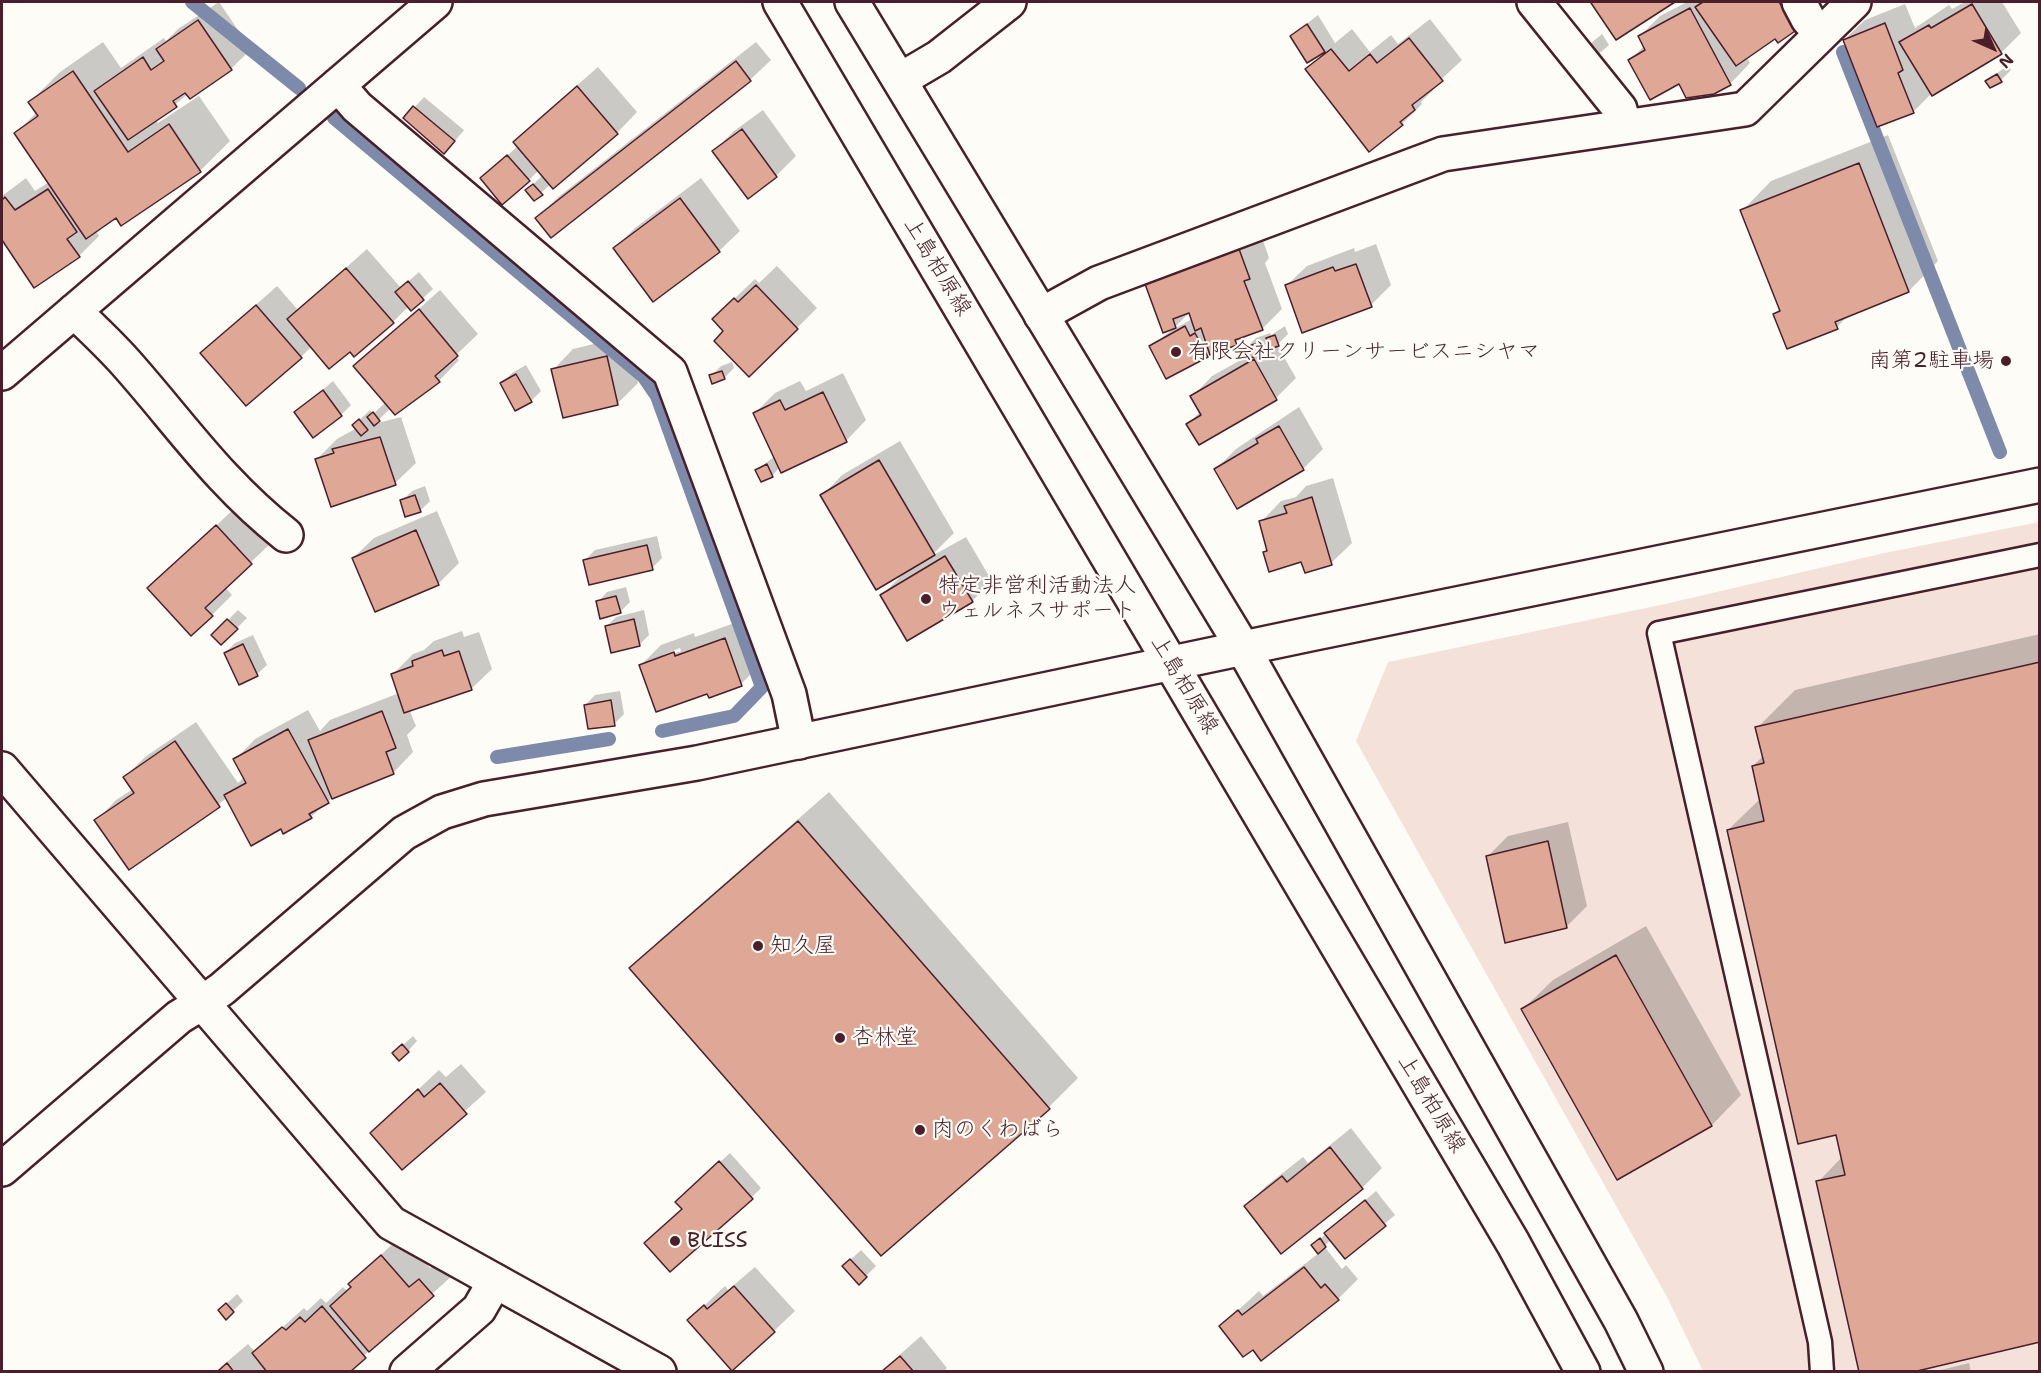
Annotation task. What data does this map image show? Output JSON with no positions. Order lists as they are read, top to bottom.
{
  "streets": {
    "street": ["上島柏原線"]
  },
  "places": [
    "有限会社クリーンサービスニシヤマ",
    "南第2駐車場",
    "特定非営利活動法人 ウェルネスサポート",
    "知久屋",
    "杏林堂",
    "肉のくわばら",
    "BLISS"
  ],
  "north": "bottom right"
}
